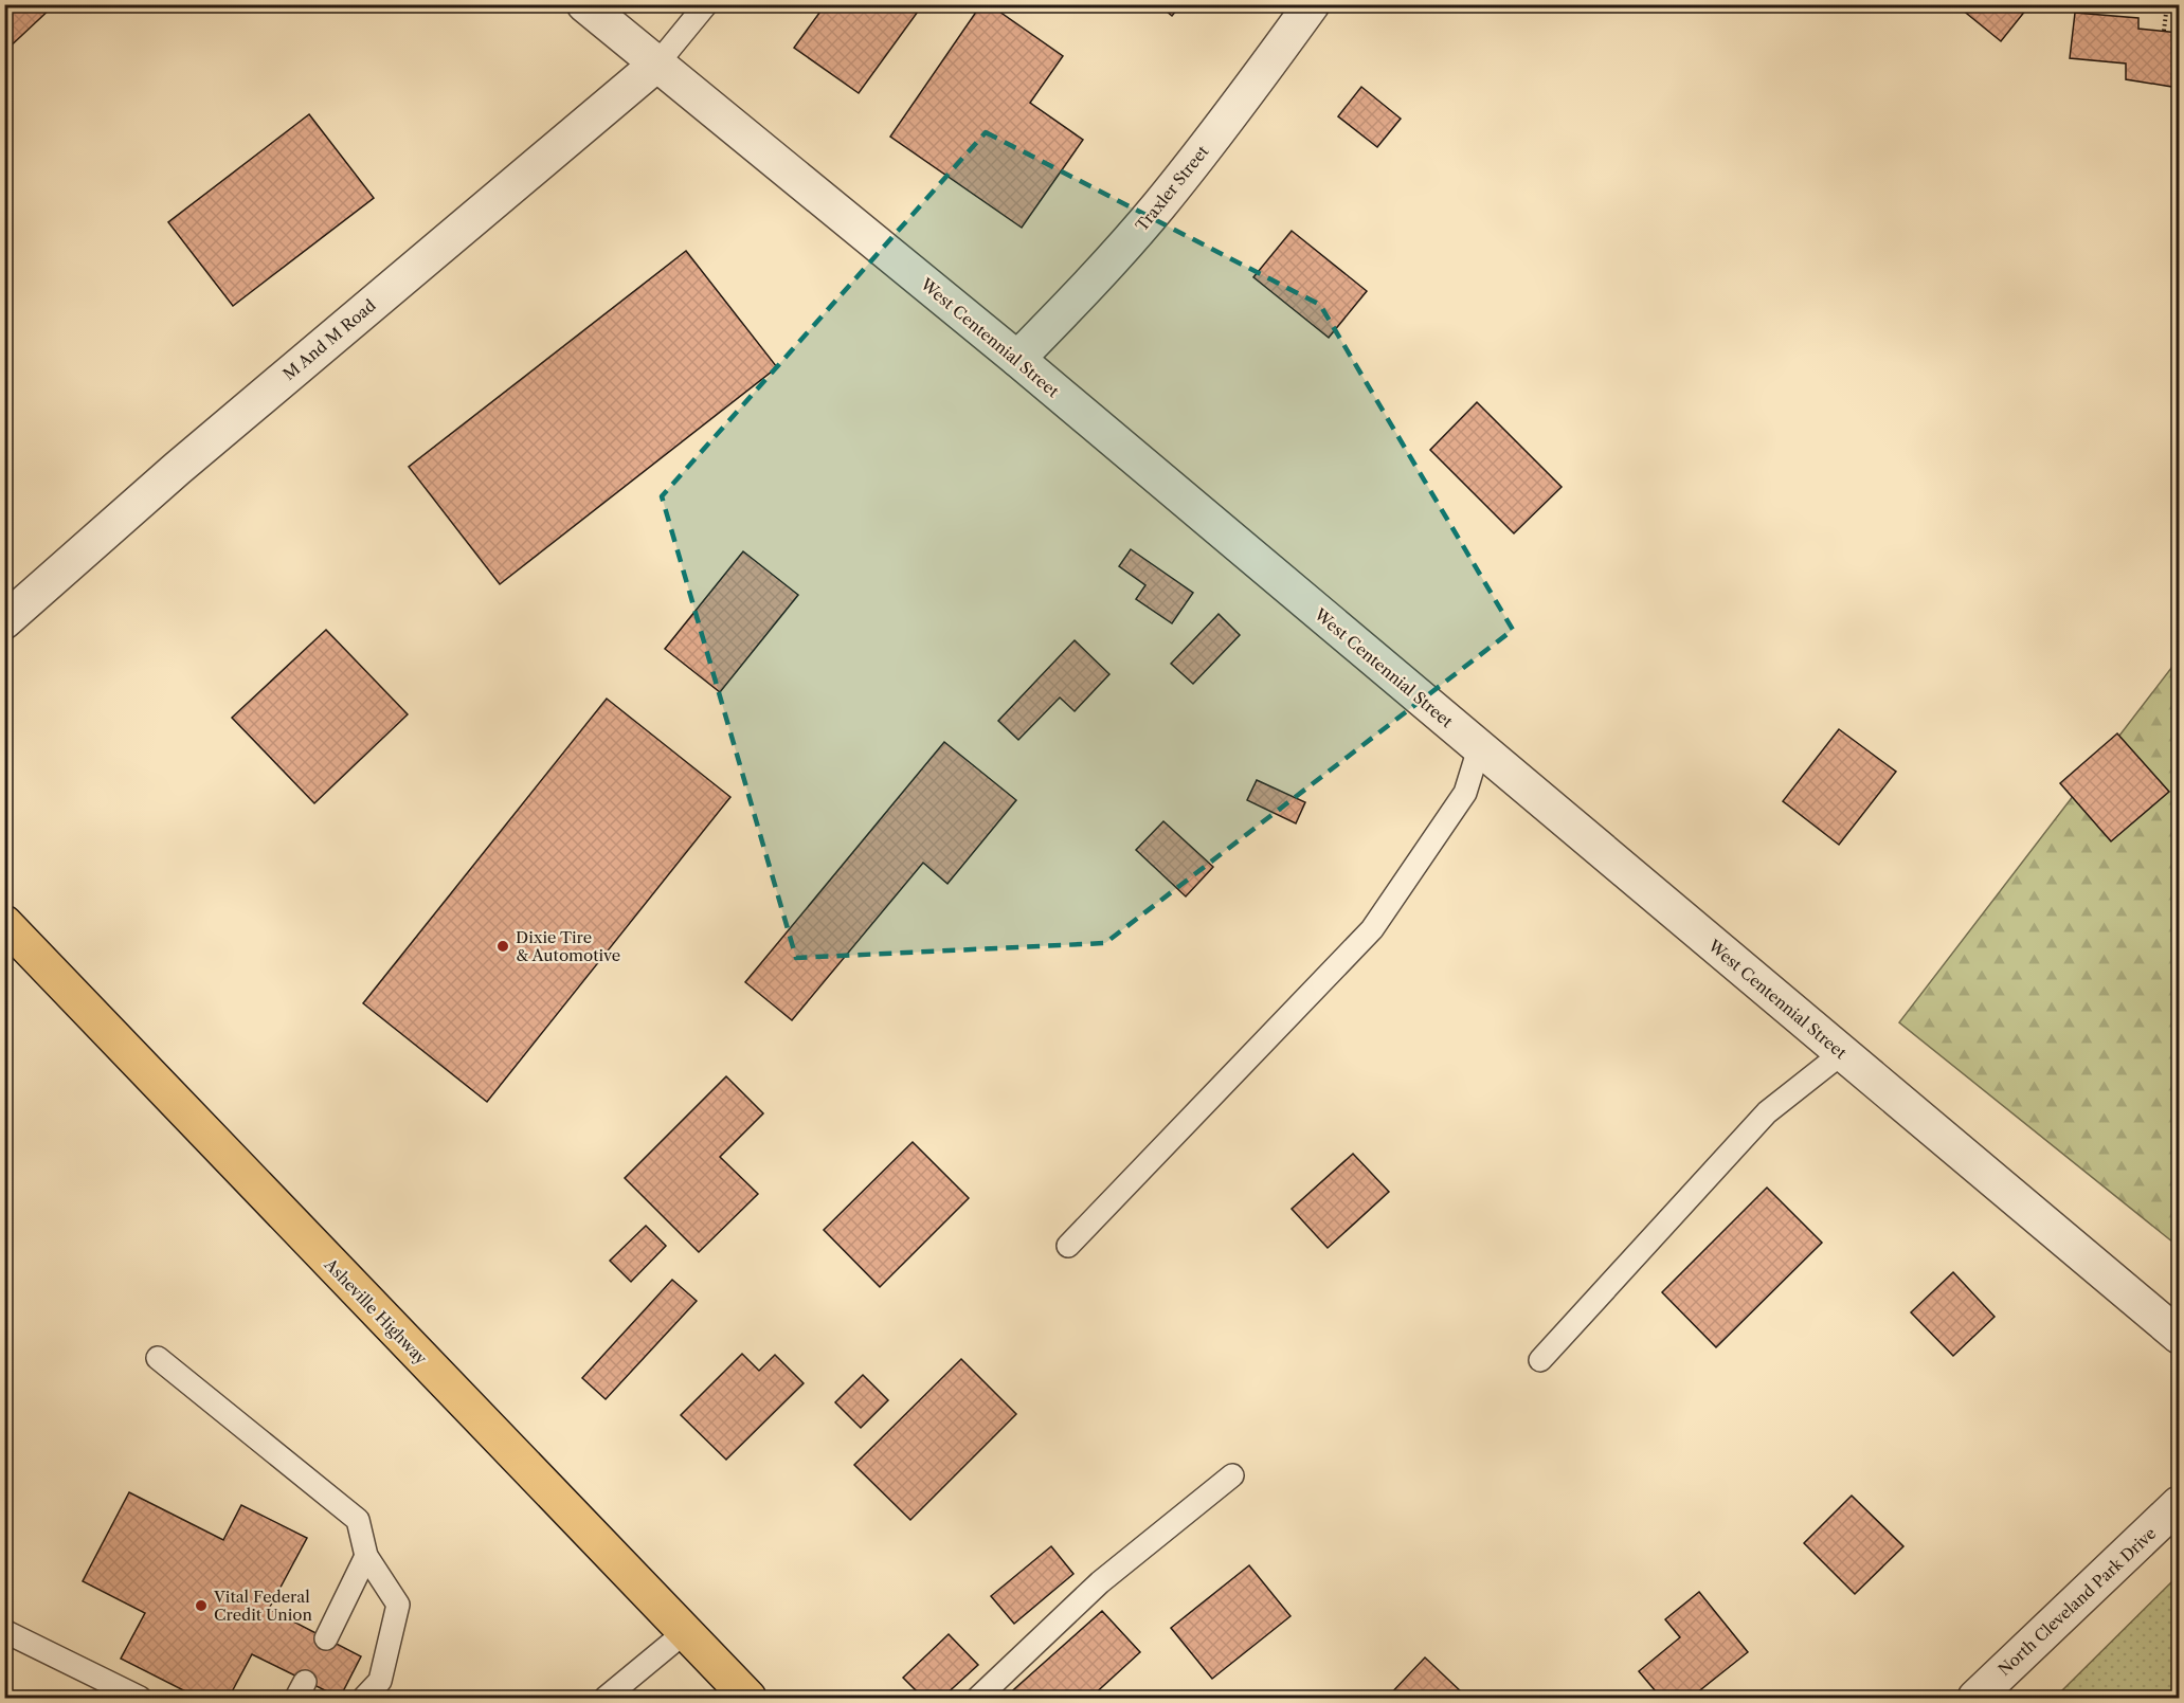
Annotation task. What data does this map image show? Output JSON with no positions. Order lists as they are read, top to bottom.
{
  "streets": {
    "main road": ["Asheville Highway"],
    "street": [
      "Traxler Street",
      "West Centennial Street",
      "M And M Road",
      "North Cleveland Park Drive"
    ]
  },
  "crossings": [
    ["Traxler Street", "West Centennial Street"],
    ["West Centennial Street", "M And M Road"]
  ],
  "places": ["Dixie Tire & Automotive", "Vital Federal Credit Union"]
}
